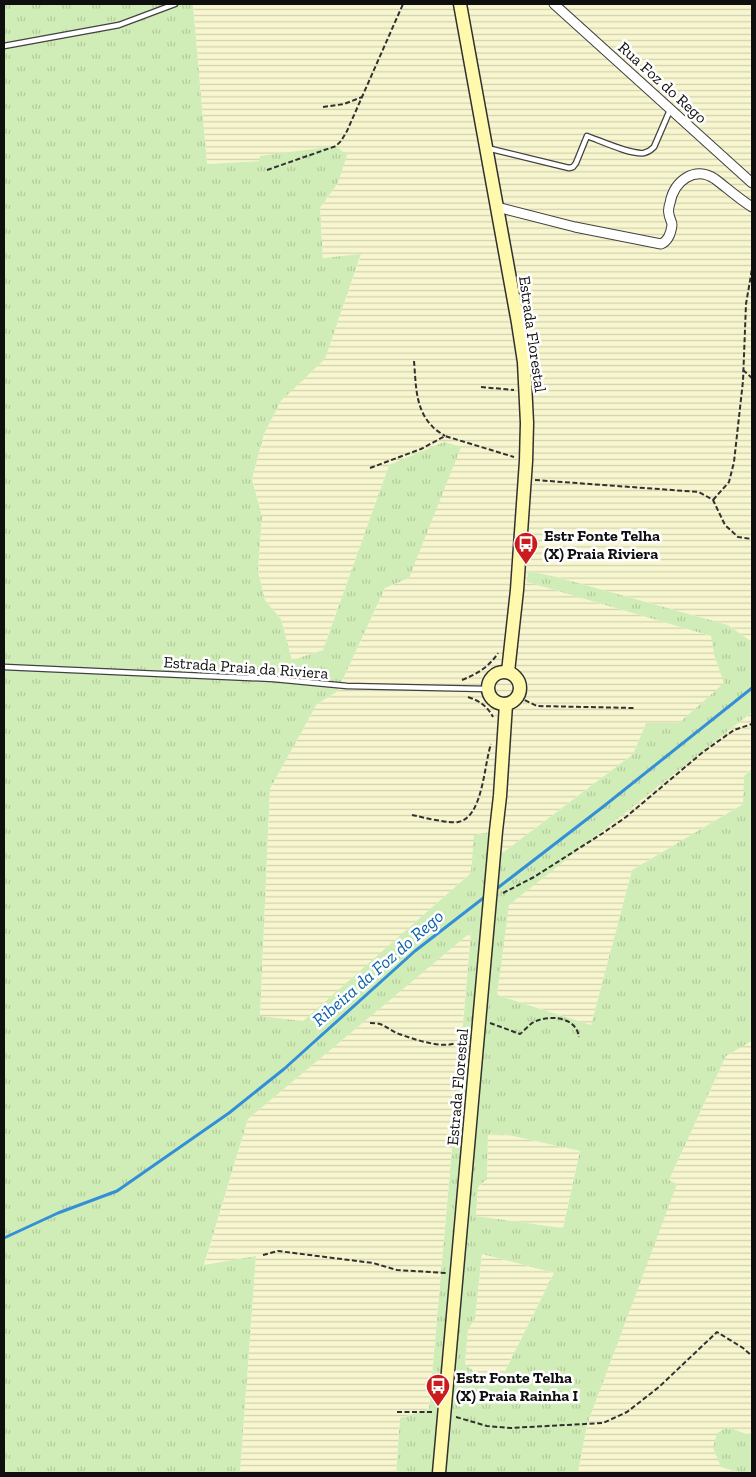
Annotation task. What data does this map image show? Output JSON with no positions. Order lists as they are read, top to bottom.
{
  "streets": {
    "main road": ["Estrada Florestal"],
    "street": ["Rua Foz do Rego"],
    "lane": ["Estrada Praia da Riviera"]
  },
  "crossings": [
    ["Estrada Florestal", "Estrada Praia da Riviera"]
  ],
  "water": ["Ribeira da Foz do Rego"],
  "places": {
    "bus stop": ["Estr Fonte Telha (X) Praia Riviera", "Estr Fonte Telha (X) Praia Rainha I"]
  }
}
